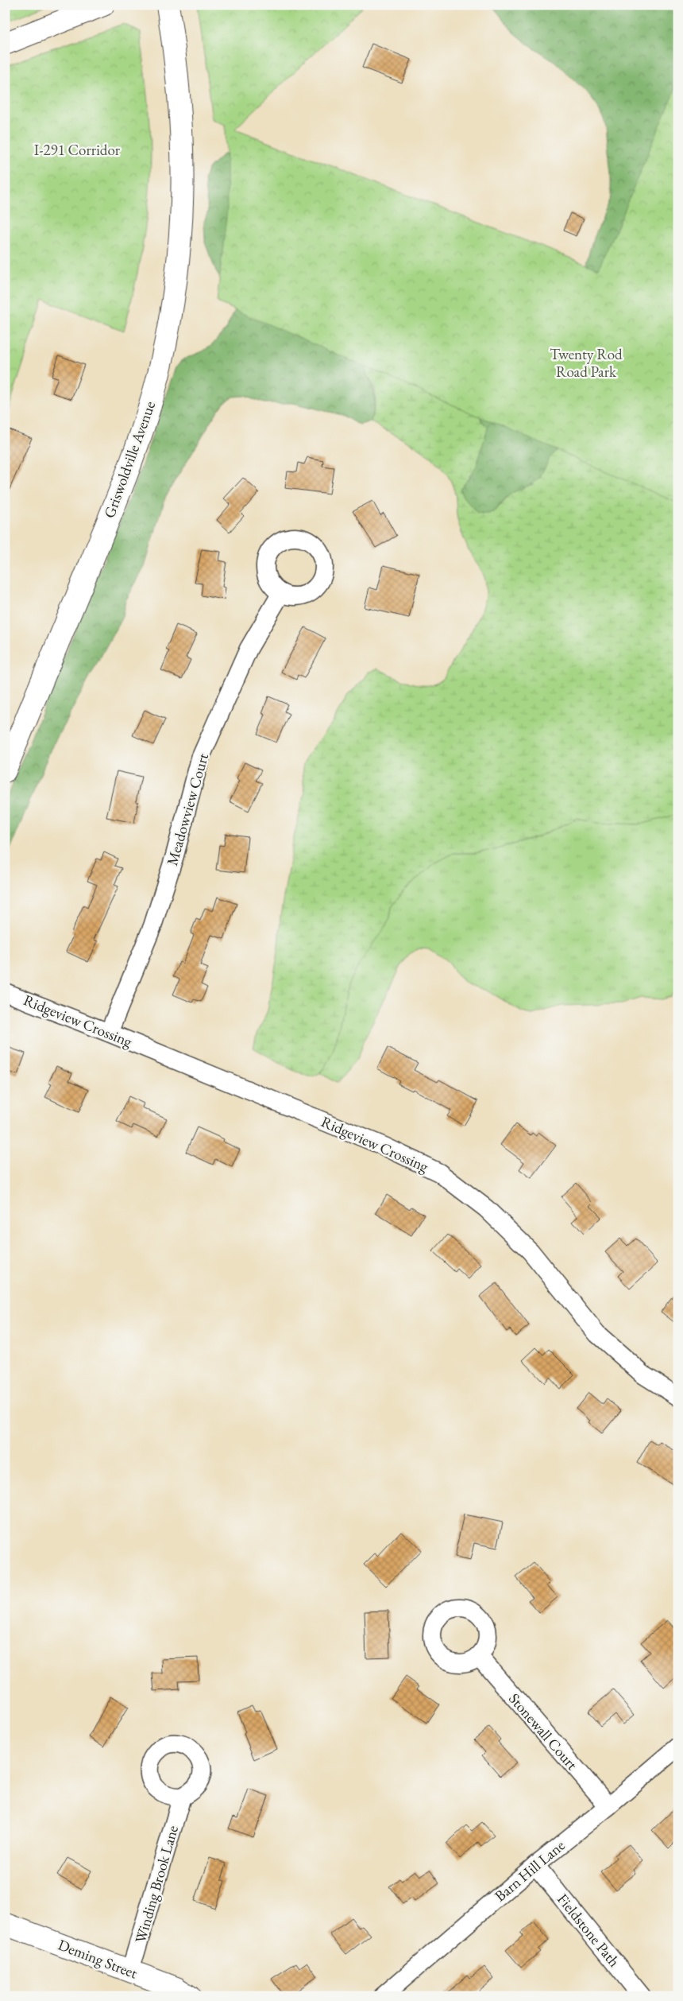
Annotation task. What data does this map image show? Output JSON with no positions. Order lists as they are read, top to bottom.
{
  "streets": {
    "street": [
      "Griswoldville Avenue",
      "Meadowview Court",
      "Ridgeview Crossing",
      "Stonewall Court",
      "Barn Hill Lane",
      "Winding Brook Lane",
      "Fieldstone Path",
      "Deming Street"
    ]
  },
  "crossings": [
    ["Meadowview Court", "Ridgeview Crossing"],
    ["Stonewall Court", "Barn Hill Lane"],
    ["Barn Hill Lane", "Fieldstone Path"],
    ["Winding Brook Lane", "Deming Street"]
  ],
  "parks": ["I-291 Corridor", "Twenty Rod Road Park"]
}
